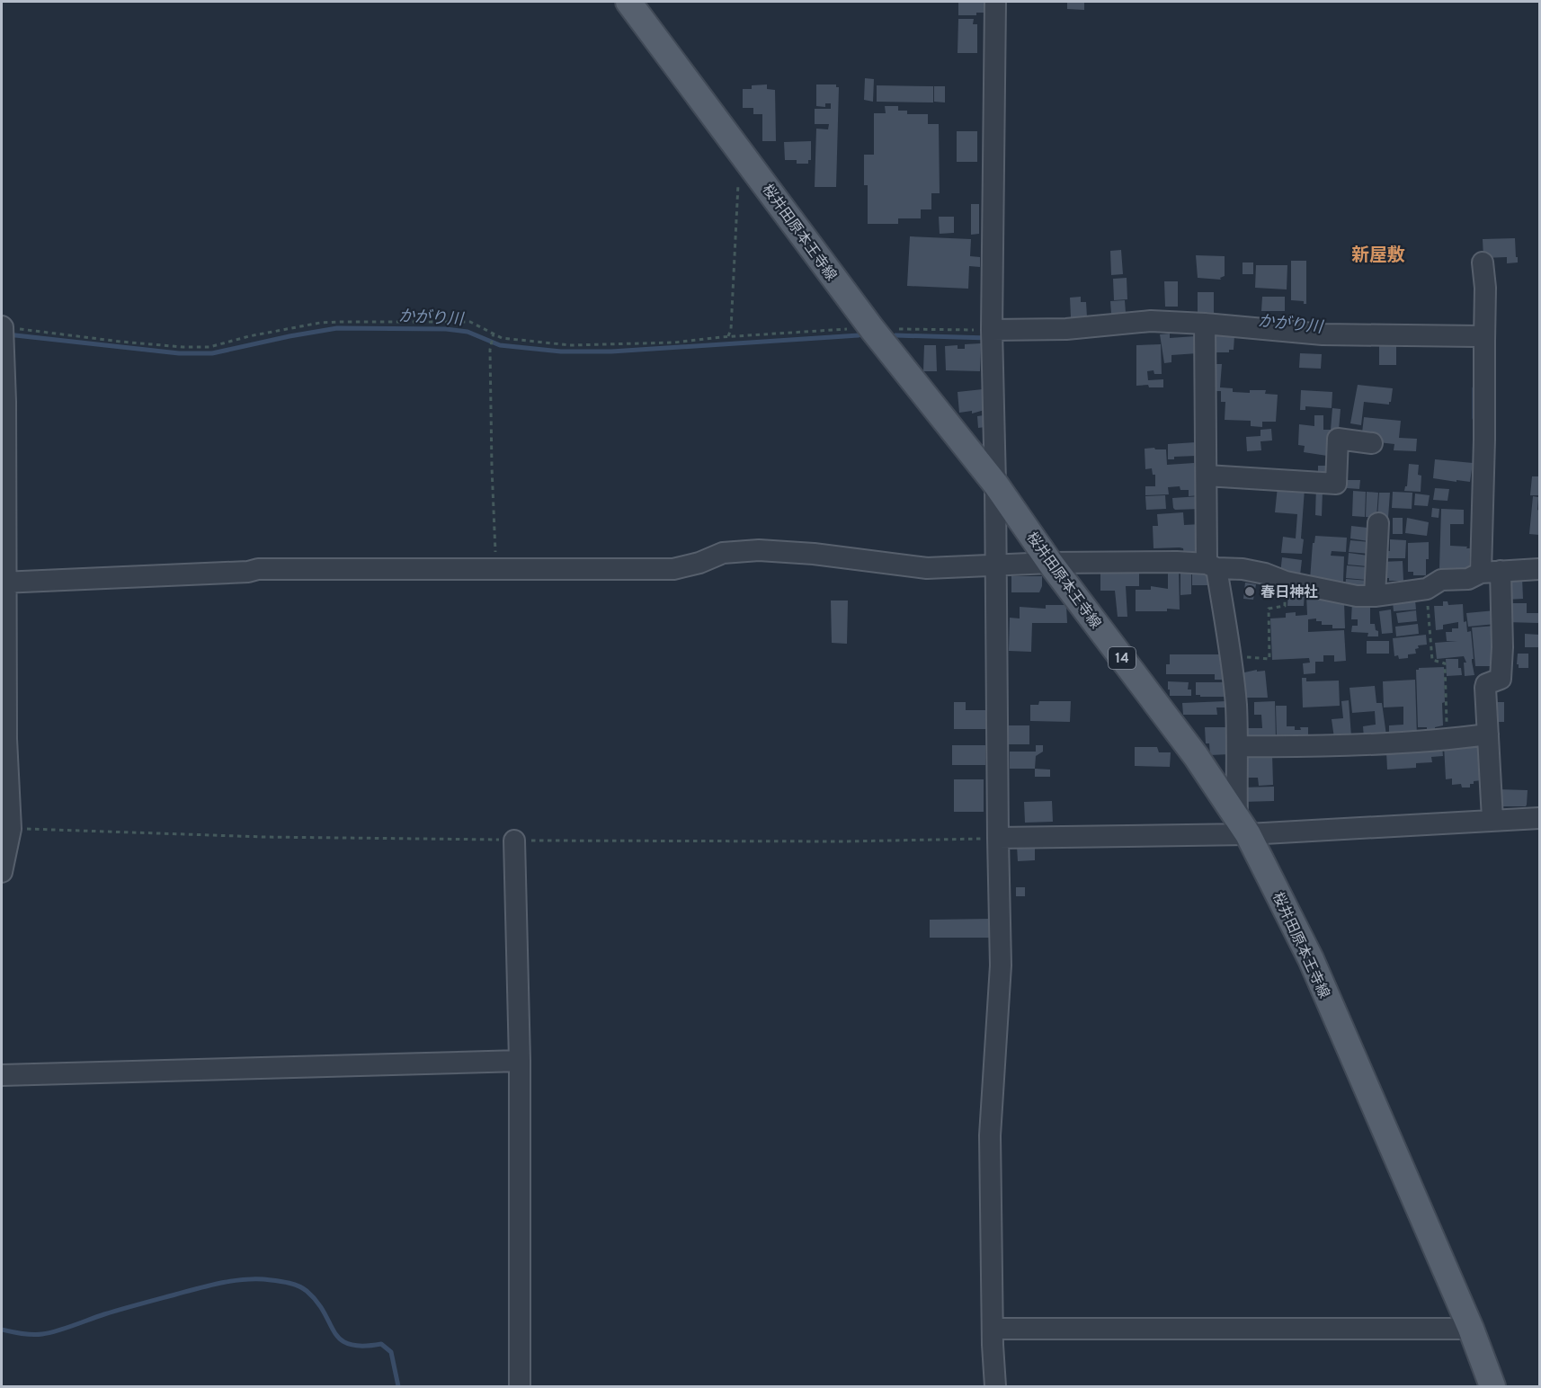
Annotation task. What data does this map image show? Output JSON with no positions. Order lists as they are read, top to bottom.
{
  "streets": {
    "main road": ["桜井田原本王寺線", "14"]
  },
  "districts": ["新屋敷"],
  "water": ["かがり川"],
  "places": ["春日神社"]
}
